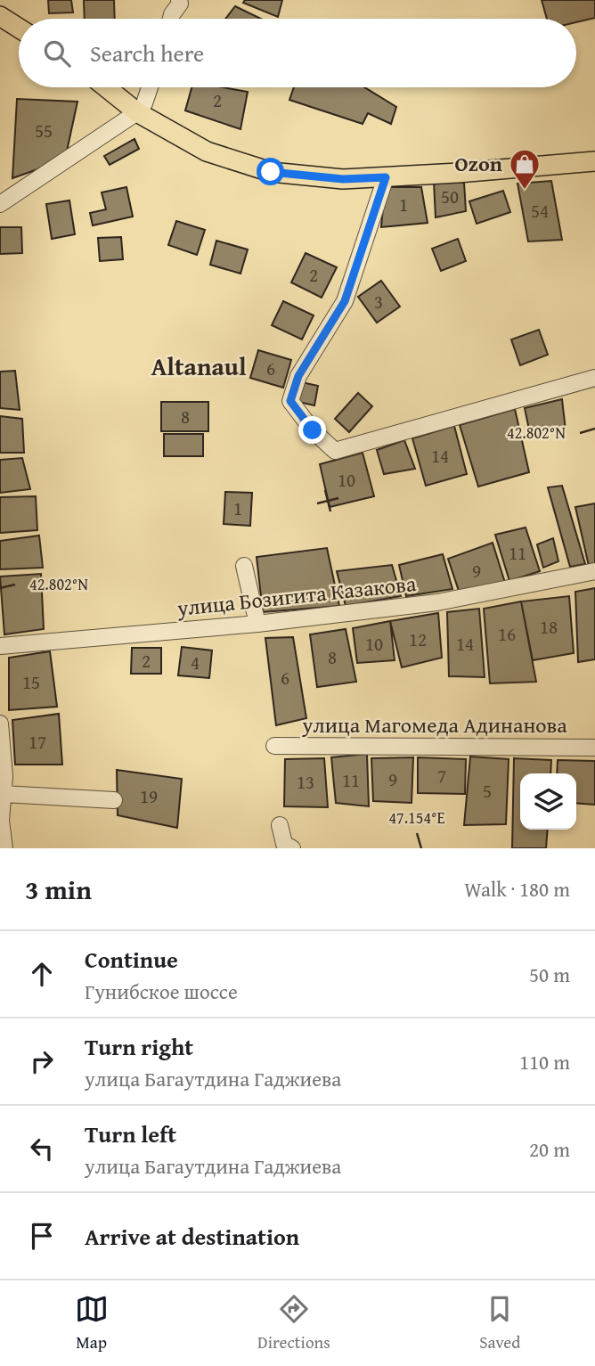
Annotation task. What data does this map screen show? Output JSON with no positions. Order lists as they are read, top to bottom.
{
  "streets": {
    "street": ["улица Бозигита Казакова", "улица Магомеда Адинанова"]
  },
  "districts": ["Altanaul"],
  "places": {
    "shop": ["Ozon"]
  },
  "house_numbers": [
    "2",
    "55",
    "50",
    "1",
    "54",
    "2",
    "3",
    "6",
    "8",
    "14",
    "10",
    "1",
    "11",
    "9",
    "18",
    "16",
    "12",
    "10",
    "14",
    "8",
    "2",
    "4",
    "6",
    "15",
    "17",
    "7",
    "9",
    "11",
    "13",
    "5",
    "19"
  ],
  "page": {
    "search": "Search here",
    "heading": ["3 min", "Walk · 180 m"],
    "list": [
      ["Continue", "Гунибское шоссе", "50 m"],
      ["Turn right", "улица Багаутдина Гаджиева", "110 m"],
      ["Turn left", "улица Багаутдина Гаджиева", "20 m"],
      "Arrive at destination"
    ],
    "nav": ["Map", "Directions", "Saved"]
  },
  "coordinates": ["42.802°N", "47.154°E"]
}
